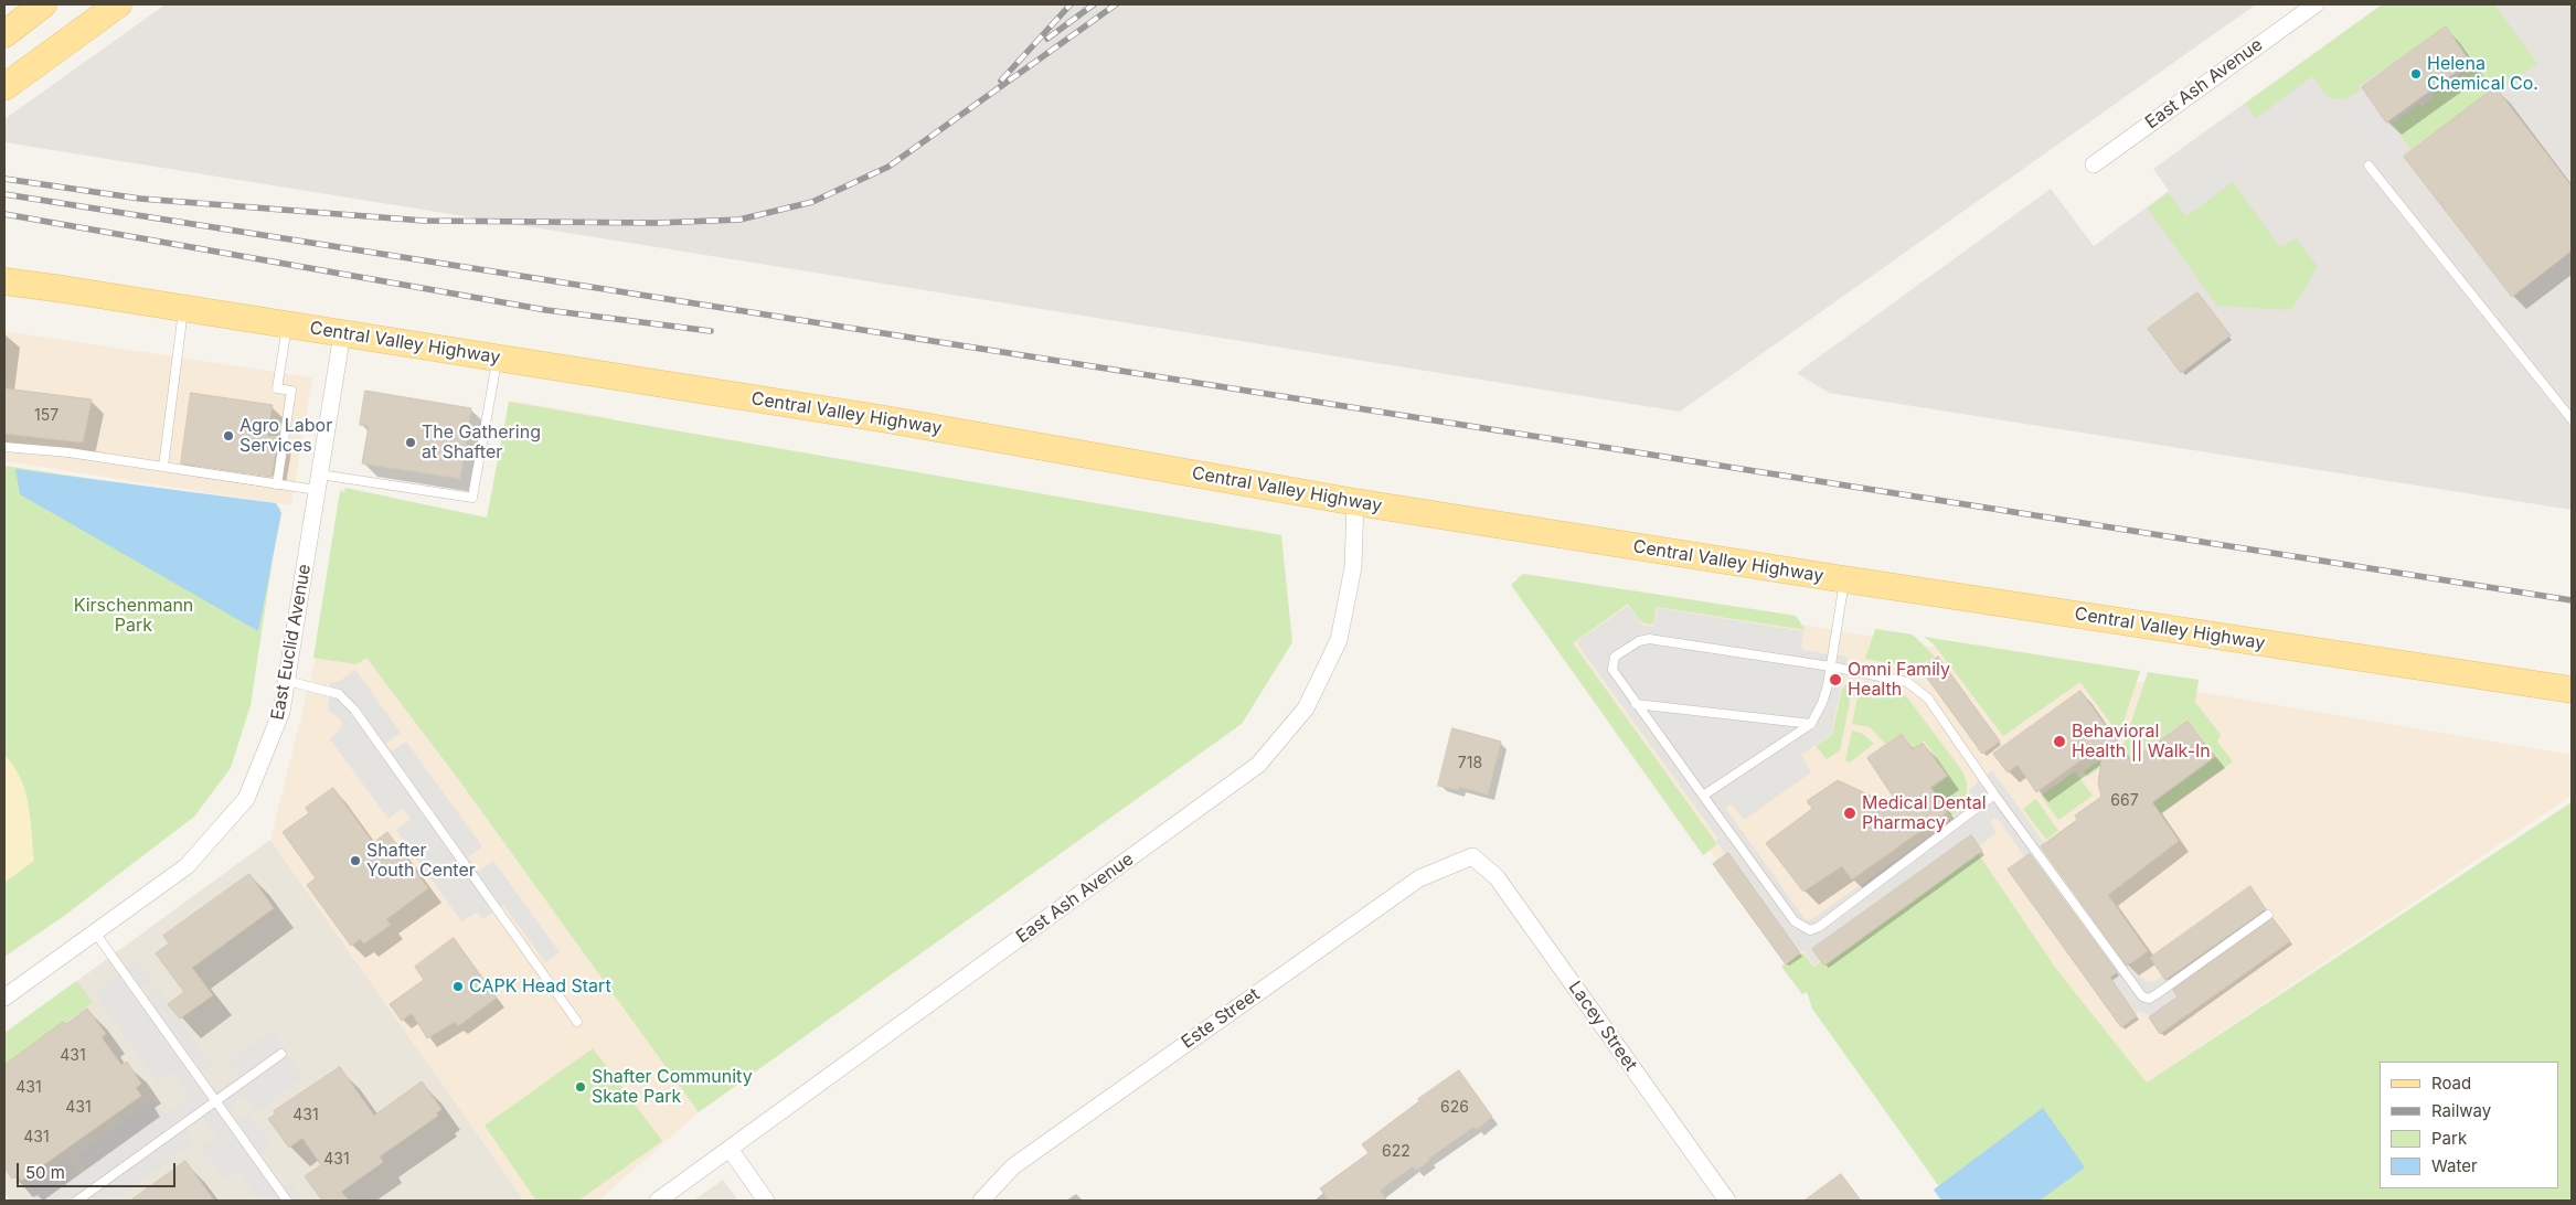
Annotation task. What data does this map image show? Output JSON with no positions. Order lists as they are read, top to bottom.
{
  "streets": {
    "main road": ["Central Valley Highway"],
    "street": [
      "East Ash Avenue",
      "East Euclid Avenue",
      "Este Street",
      "Lacey Street"
    ]
  },
  "crossings": [
    ["East Ash Avenue", "Central Valley Highway"],
    ["Central Valley Highway", "East Euclid Avenue"],
    ["Este Street", "Lacey Street"]
  ],
  "parks": ["Kirschenmann Park"],
  "places": [
    "Helena Chemical Co.",
    "Agro Labor Services",
    "The Gathering at Shafter",
    "Omni Family Health",
    "Behavioral Health || Walk-In",
    "Medical Dental Pharmacy",
    "Shafter Youth Center",
    "CAPK Head Start",
    "Shafter Community Skate Park"
  ],
  "house_numbers": [
    "157",
    "718",
    "667",
    "431",
    "431",
    "431",
    "626",
    "431",
    "431",
    "622",
    "431"
  ],
  "legend": [
    "Road",
    "Railway",
    "Park",
    "Water"
  ],
  "scale_bar": "50 m"
}
